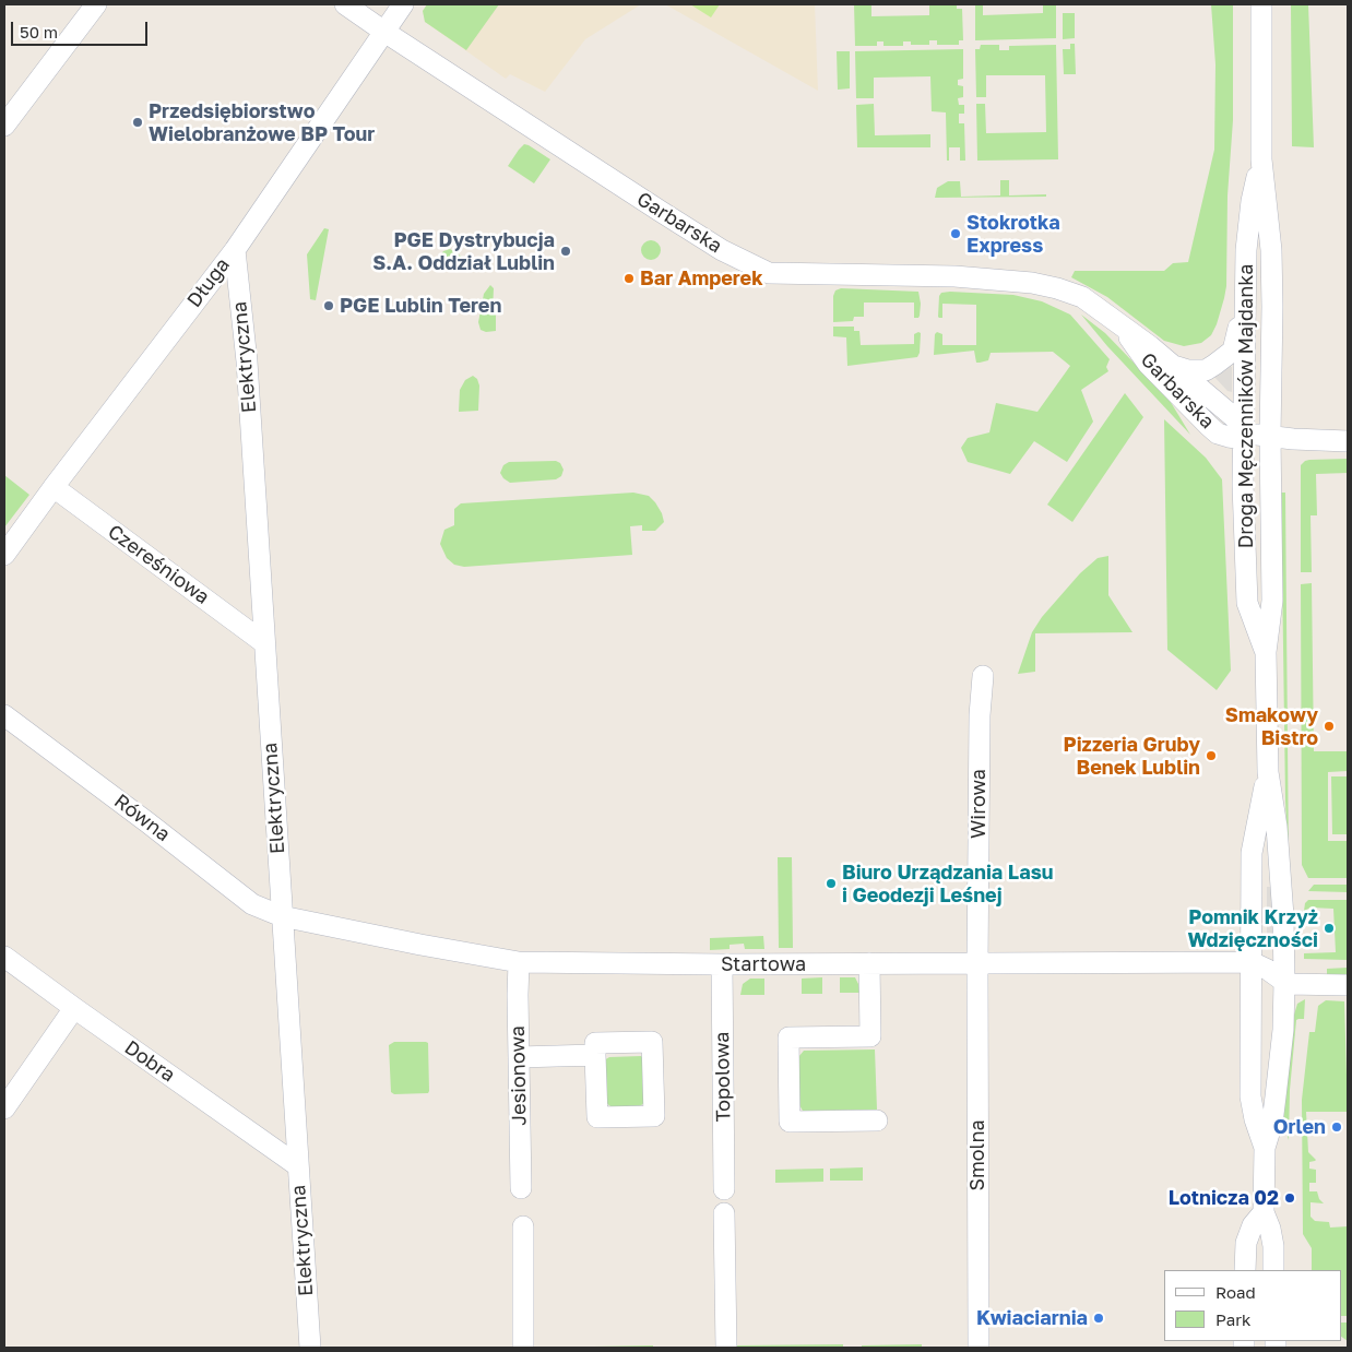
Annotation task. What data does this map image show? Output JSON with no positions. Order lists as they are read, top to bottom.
{
  "streets": {
    "street": [
      "Garbarska",
      "Długa",
      "Elektryczna",
      "Droga Męczenników Majdanka",
      "Czereśniowa",
      "Wirowa",
      "Równa",
      "Startowa",
      "Dobra",
      "Jesionowa",
      "Topolowa",
      "Smolna"
    ]
  },
  "crossings": [
    ["Garbarska", "Długa"],
    ["Garbarska", "Droga Męczenników Majdanka"],
    ["Długa", "Elektryczna"],
    ["Długa", "Czereśniowa"],
    ["Elektryczna", "Czereśniowa"],
    ["Elektryczna", "Równa"],
    ["Elektryczna", "Startowa"],
    ["Elektryczna", "Dobra"],
    ["Droga Męczenników Majdanka", "Startowa"],
    ["Wirowa", "Startowa"],
    ["Wirowa", "Smolna"],
    ["Równa", "Startowa"],
    ["Startowa", "Jesionowa"],
    ["Startowa", "Topolowa"],
    ["Startowa", "Smolna"]
  ],
  "places": [
    "Przedsiębiorstwo Wielobranżowe BP Tour",
    "Stokrotka Express",
    "PGE Dystrybucja S.A. Oddział Lublin",
    "Bar Amperek",
    "PGE Lublin Teren",
    "Smakowy Bistro",
    "Pizzeria Gruby Benek Lublin",
    "Biuro Urządzania Lasu i Geodezji Leśnej",
    "Pomnik Krzyż Wdzięczności",
    "Orlen",
    "Lotnicza 02",
    "Kwiaciarnia"
  ],
  "legend": ["Road", "Park"],
  "scale_bar": "50 m"
}
